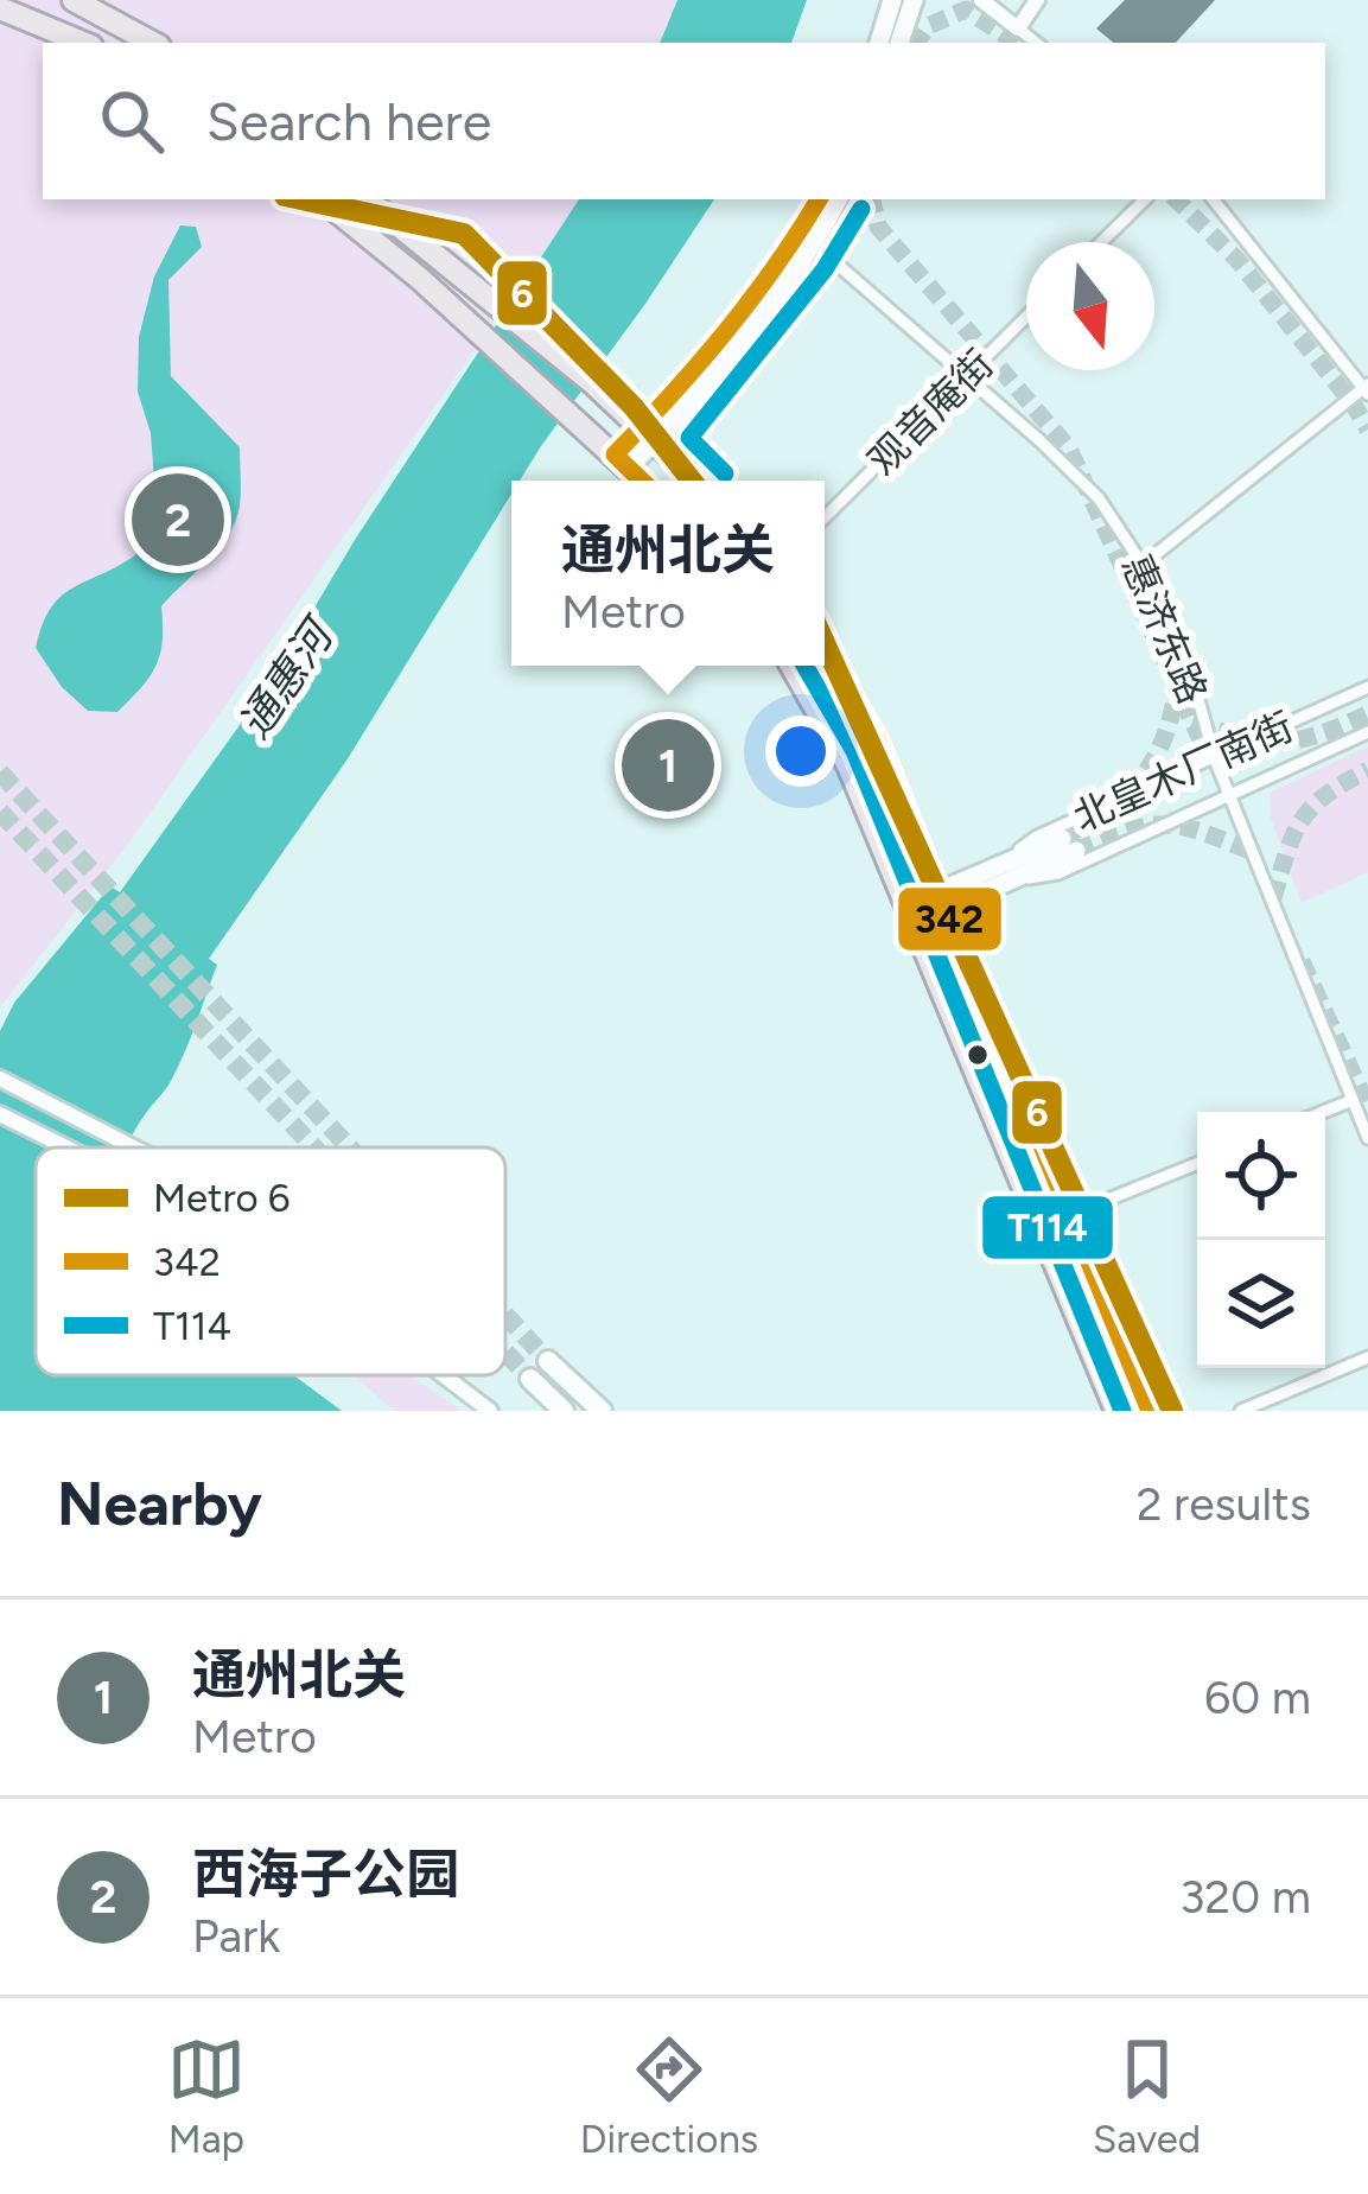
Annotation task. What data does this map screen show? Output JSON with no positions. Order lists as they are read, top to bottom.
{
  "streets": {
    "street": ["观音庵街", "惠济东路", "北皇木厂南街"]
  },
  "crossings": [
    ["观音庵街", "惠济东路"],
    ["惠济东路", "北皇木厂南街"]
  ],
  "water": ["通惠河"],
  "lines": ["metro line 6", "transit line 342", "transit line T114"],
  "legend": ["Metro 6", "342", "T114"],
  "north": "bottom",
  "page": {
    "search": "Search here",
    "pins": ["2", "1"],
    "popup": ["通州北关", "Metro"],
    "heading": ["Nearby", "2 results"],
    "list": [
      {
        "mark": "1",
        "name": "通州北关",
        "note": "Metro",
        "value": "60 m"
      },
      {
        "mark": "2",
        "name": "西海子公园",
        "note": "Park",
        "value": "320 m"
      }
    ],
    "nav": ["Map", "Directions", "Saved"]
  }
}
